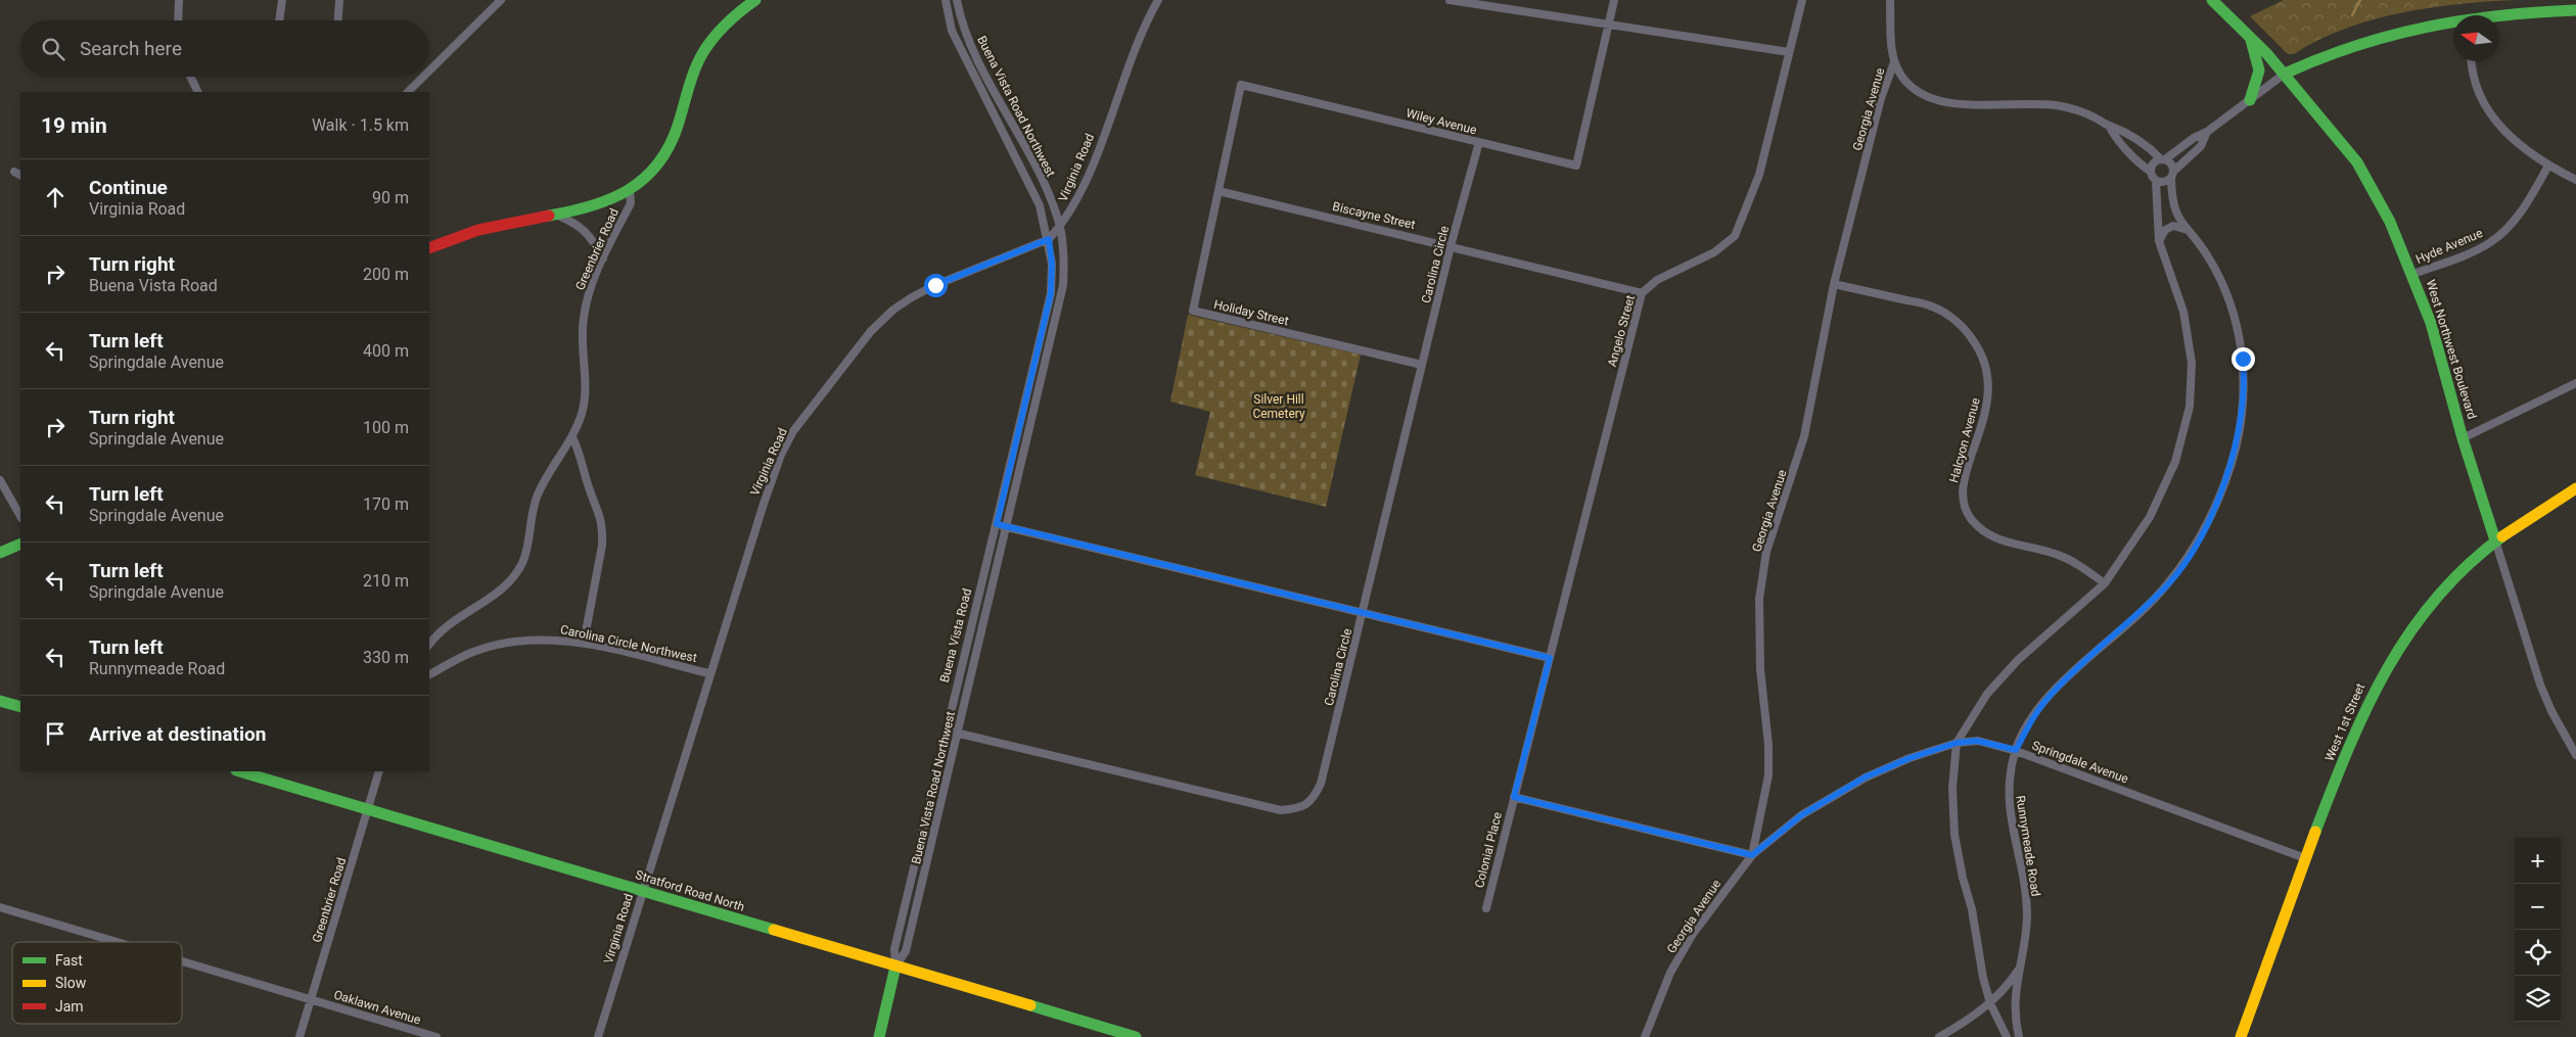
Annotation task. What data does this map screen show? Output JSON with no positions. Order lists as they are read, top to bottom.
{
  "streets": {
    "main road": [
      "West Northwest Boulevard",
      "Buena Vista Road",
      "West 1st Street",
      "Stratford Road North"
    ],
    "street": [
      "Buena Vista Road Northwest",
      "Georgia Avenue",
      "Wiley Avenue",
      "Virginia Road",
      "Biscayne Street",
      "Hyde Avenue",
      "Greenbrier Road",
      "Carolina Circle",
      "Holiday Street",
      "Angelo Street",
      "Halcyon Avenue",
      "Carolina Circle Northwest",
      "Springdale Avenue",
      "Runnymeade Road",
      "Colonial Place",
      "Oaklawn Avenue"
    ]
  },
  "crossings": [
    ["Buena Vista Road Northwest", "Virginia Road"],
    ["Buena Vista Road Northwest", "Carolina Circle"],
    ["Buena Vista Road Northwest", "Buena Vista Road"],
    ["Buena Vista Road Northwest", "Stratford Road North"],
    ["Georgia Avenue", "Halcyon Avenue"],
    ["Georgia Avenue", "Springdale Avenue"],
    ["Wiley Avenue", "Biscayne Street"],
    ["Wiley Avenue", "Carolina Circle"],
    ["Wiley Avenue", "Holiday Street"],
    ["Virginia Road", "Buena Vista Road"],
    ["Virginia Road", "Carolina Circle Northwest"],
    ["Virginia Road", "Stratford Road North"],
    ["Biscayne Street", "Carolina Circle"],
    ["Biscayne Street", "Holiday Street"],
    ["Biscayne Street", "Angelo Street"],
    ["Hyde Avenue", "West Northwest Boulevard"],
    ["Greenbrier Road", "Stratford Road North"],
    ["Greenbrier Road", "Oaklawn Avenue"],
    ["Carolina Circle", "Holiday Street"],
    ["Carolina Circle", "Buena Vista Road"],
    ["West Northwest Boulevard", "West 1st Street"],
    ["Buena Vista Road", "Stratford Road North"],
    ["West 1st Street", "Springdale Avenue"],
    ["Springdale Avenue", "Runnymeade Road"]
  ],
  "parks": ["Silver Hill Cemetery"],
  "legend": ["Fast", "Slow", "Jam"],
  "north": "left",
  "page": {
    "search": "Search here",
    "heading": ["19 min", "Walk · 1.5 km"],
    "list": [
      ["Continue", "Virginia Road", "90 m"],
      ["Turn right", "Buena Vista Road", "200 m"],
      ["Turn left", "Springdale Avenue", "400 m"],
      ["Turn right", "Springdale Avenue", "100 m"],
      ["Turn left", "Springdale Avenue", "170 m"],
      ["Turn left", "Springdale Avenue", "210 m"],
      ["Turn left", "Runnymeade Road", "330 m"],
      "Arrive at destination"
    ],
    "map_buttons": ["+", "−"]
  }
}
